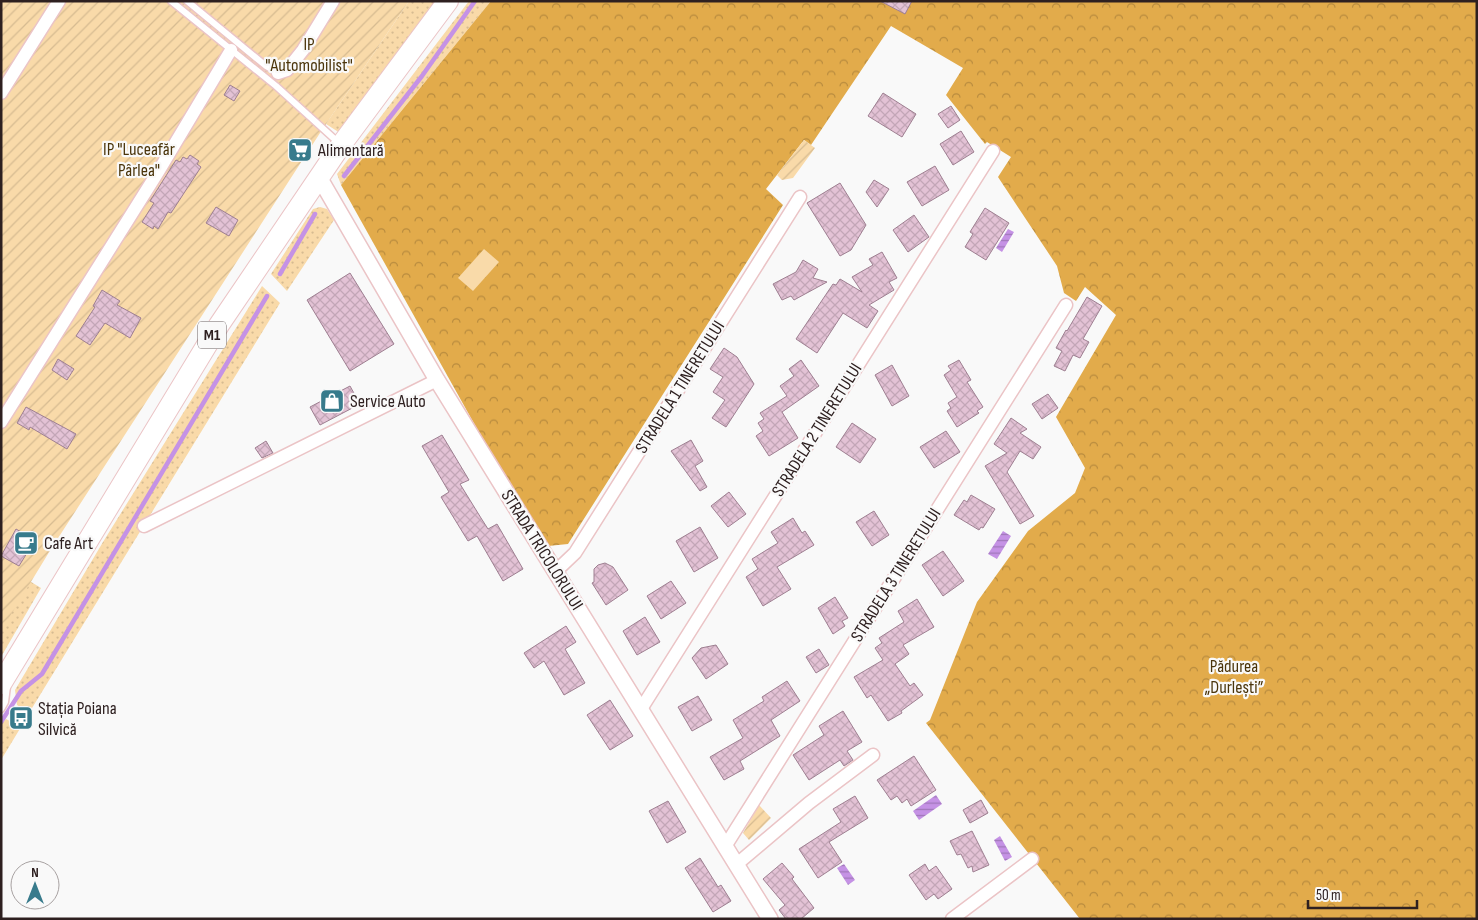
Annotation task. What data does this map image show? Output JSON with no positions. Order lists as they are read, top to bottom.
{
  "streets": {
    "highway": ["M1"],
    "street": [
      "STRADELA 1 TINERETULUI",
      "STRADELA 2 TINERETULUI",
      "STRADA TRICOLORULUI",
      "STRADELA 3 TINERETULUI"
    ]
  },
  "crossings": [
    ["M1", "STRADA TRICOLORULUI"],
    ["STRADELA 1 TINERETULUI", "STRADA TRICOLORULUI"],
    ["STRADELA 2 TINERETULUI", "STRADA TRICOLORULUI"],
    ["STRADA TRICOLORULUI", "STRADELA 3 TINERETULUI"]
  ],
  "parks": ["IP \"Automobilist\"", "IP \"Luceafăr Pârlea\"", "Pădurea „Durlești”"],
  "places": {
    "supermarket": ["Alimentară"],
    "shop": ["Service Auto"],
    "cafe": ["Cafe Art"],
    "bus stop": ["Stația Poiana Silvică"]
  },
  "scale_bar": "50 m",
  "north": "top"
}
